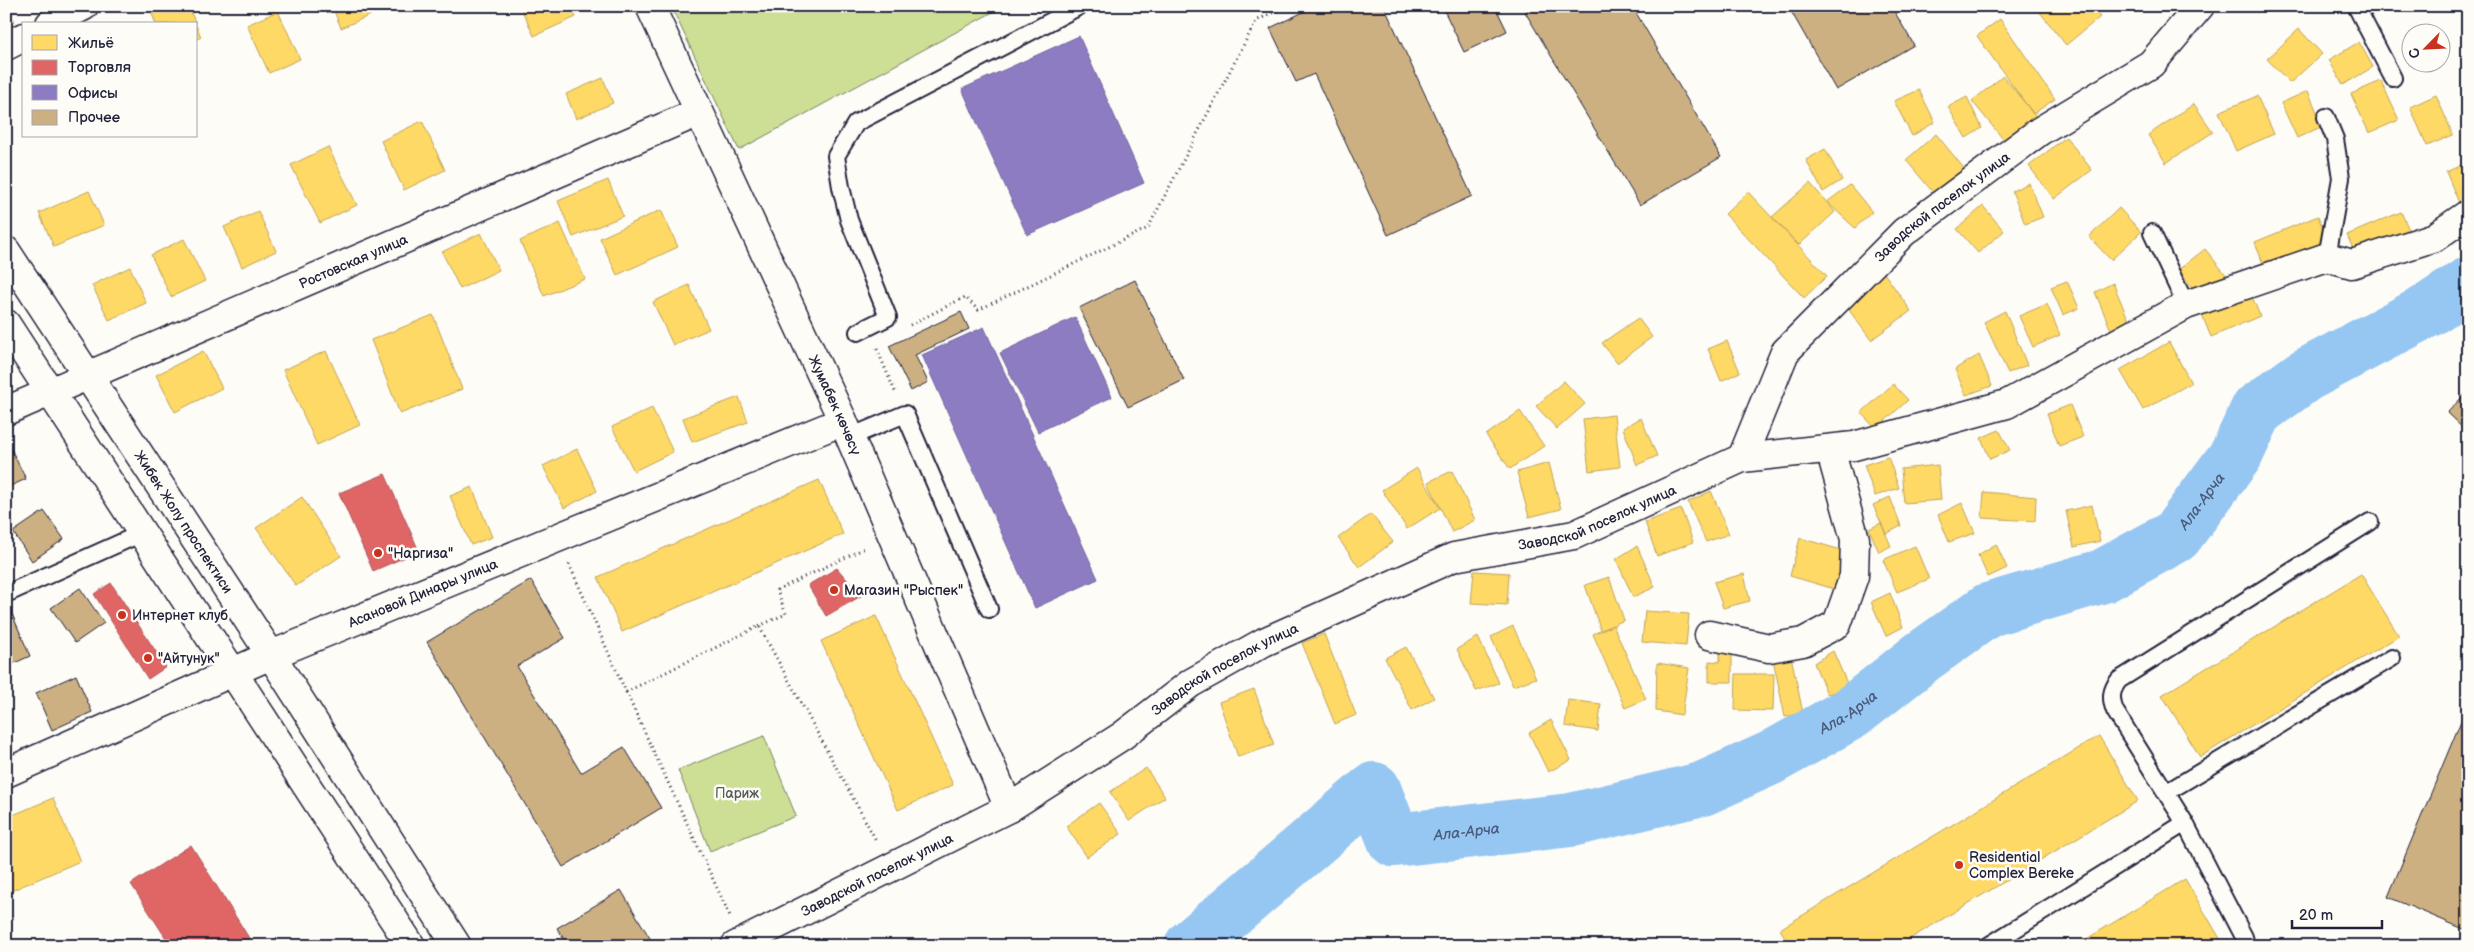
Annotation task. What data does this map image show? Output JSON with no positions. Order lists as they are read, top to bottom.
{
  "streets": {
    "street": [
      "Заводской поселок улица",
      "Ростовская улица",
      "Жумабек көчөсү",
      "Жибек Жолу проспектиси",
      "Асановой Динары улица"
    ]
  },
  "crossings": [
    ["Заводской поселок улица", "Жумабек көчөсү"],
    ["Ростовская улица", "Жумабек көчөсү"],
    ["Ростовская улица", "Жибек Жолу проспектиси"],
    ["Жумабек көчөсү", "Асановой Динары улица"],
    ["Жибек Жолу проспектиси", "Асановой Динары улица"]
  ],
  "water": ["Ала-Арча"],
  "parks": ["Париж"],
  "places": [
    "\"Наргиза\"",
    "Магазин \"Рыспек\"",
    "Интернет клуб",
    "\"Айтунук\"",
    "Residential Complex Bereke"
  ],
  "legend": [
    "Жильё",
    "Торговля",
    "Офисы",
    "Прочее"
  ],
  "scale_bar": "20 m",
  "north": "bottom left"
}
